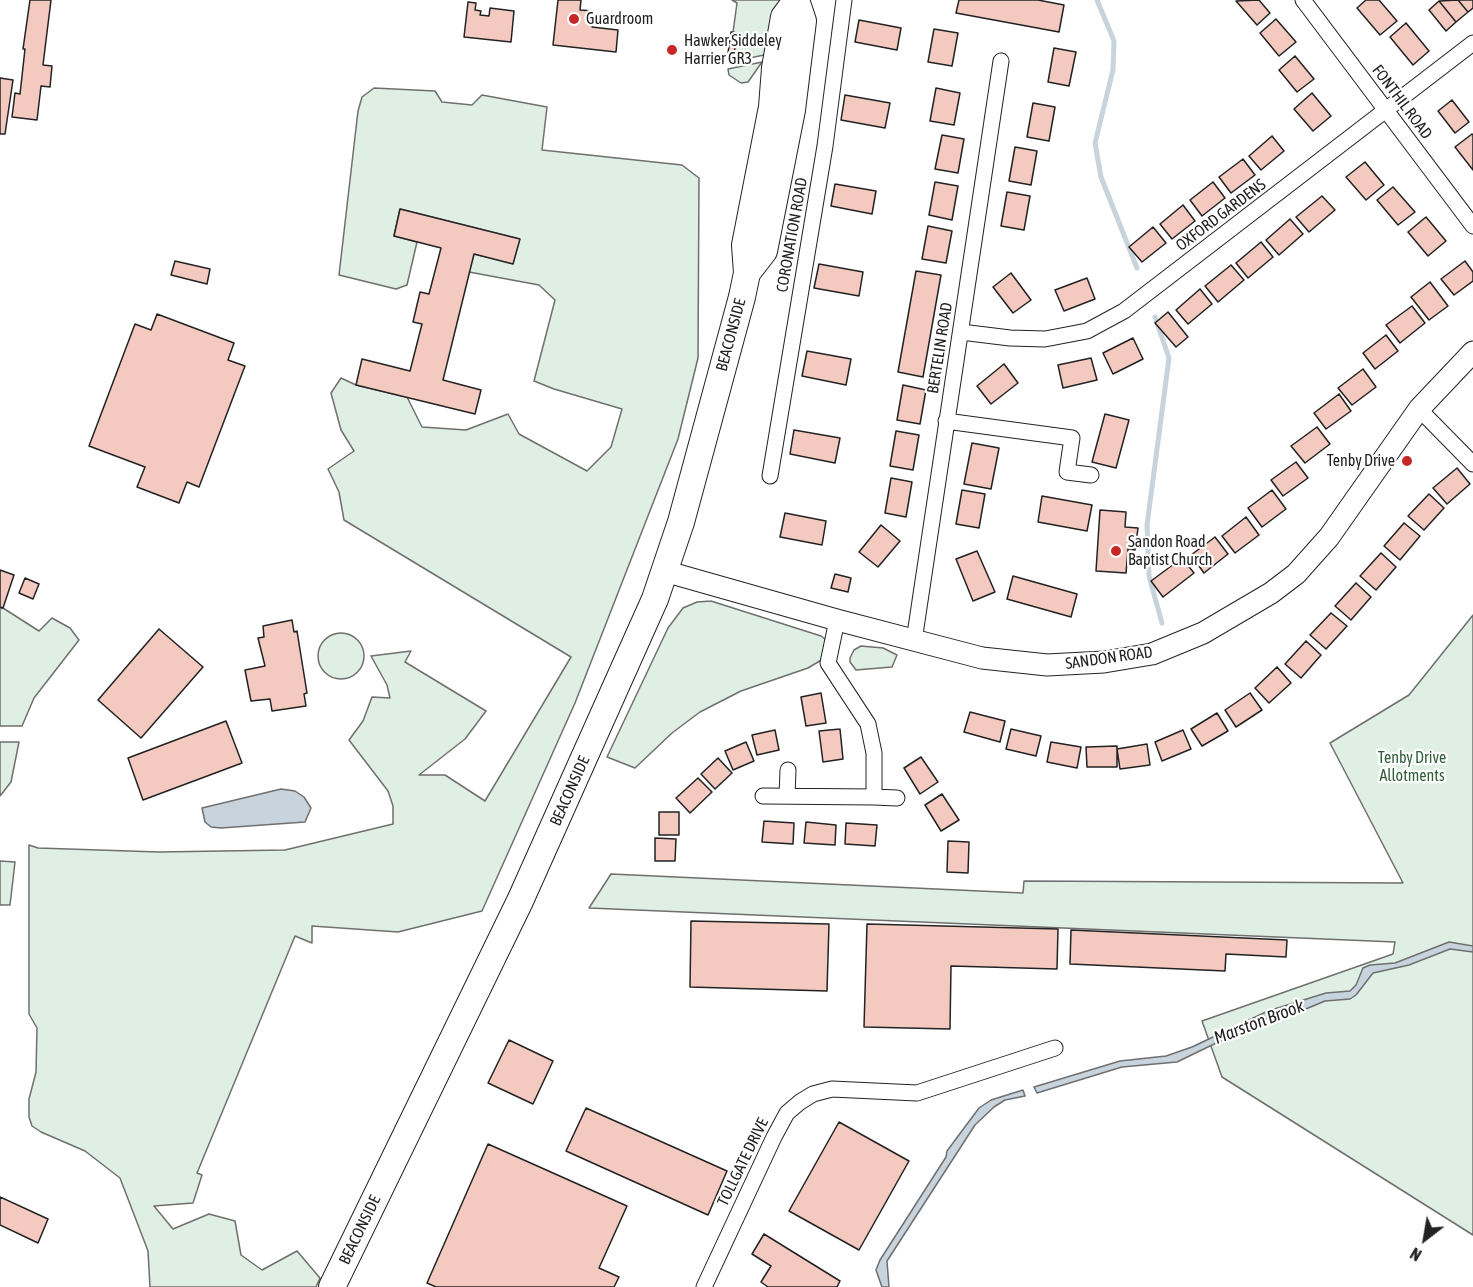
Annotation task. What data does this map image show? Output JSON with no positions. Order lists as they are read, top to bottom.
{
  "streets": {
    "highway": ["BEACONSIDE"],
    "main road": ["SANDON ROAD"],
    "street": [
      "FONTHIL ROAD",
      "OXFORD GARDENS",
      "CORONATION ROAD",
      "BERTELIN ROAD",
      "TOLLGATE DRIVE"
    ]
  },
  "crossings": [
    ["FONTHIL ROAD", "OXFORD GARDENS"],
    ["OXFORD GARDENS", "BERTELIN ROAD"],
    ["BEACONSIDE", "SANDON ROAD"],
    ["BERTELIN ROAD", "SANDON ROAD"]
  ],
  "water": ["Marston Brook"],
  "parks": ["Tenby Drive Allotments"],
  "places": [
    "Guardroom",
    "Hawker Siddeley Harrier GR3",
    "Tenby Drive",
    "Sandon Road Baptist Church"
  ],
  "north": "bottom left"
}
